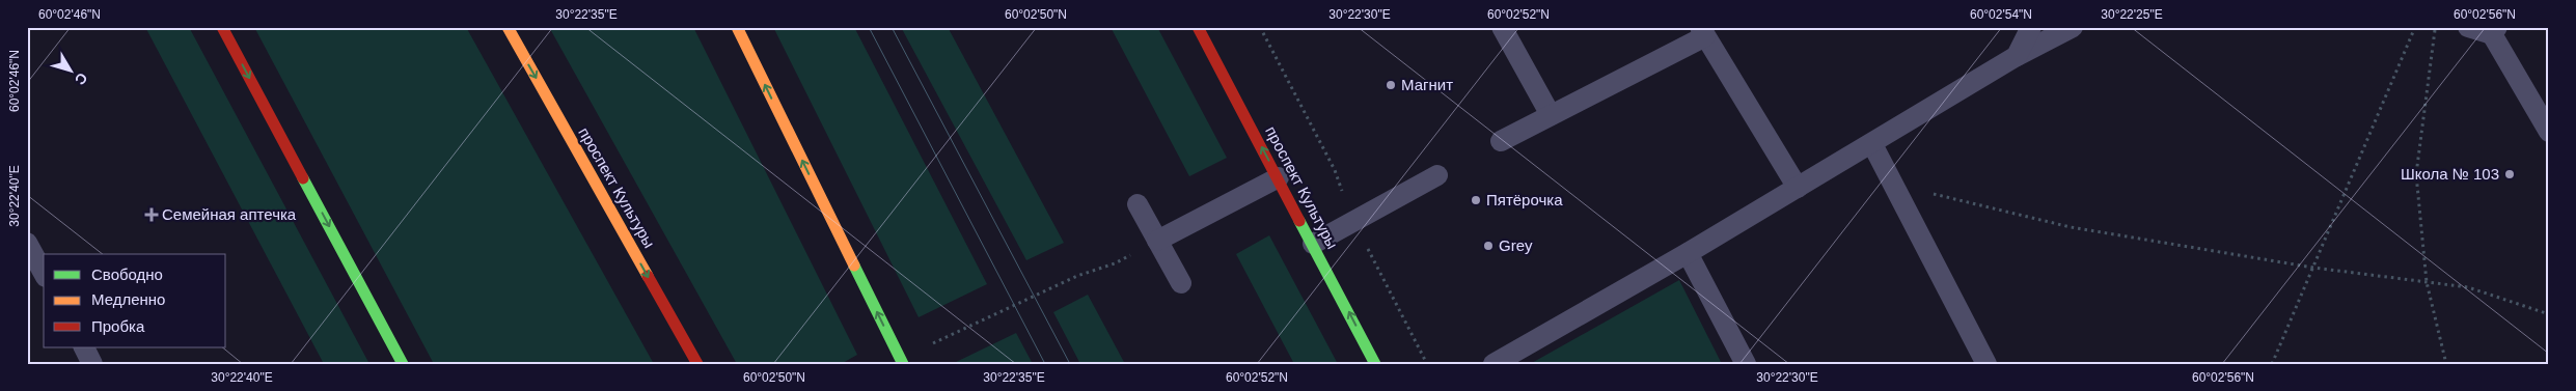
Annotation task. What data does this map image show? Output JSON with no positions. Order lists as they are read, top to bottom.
{
  "streets": {
    "street": ["проспект Культуры"]
  },
  "places": {
    "other": [
      "Магнит",
      "Школа № 103",
      "Пятёрочка",
      "Grey"
    ],
    "health": ["Семейная аптечка"]
  },
  "legend": ["Свободно", "Медленно", "Пробка"],
  "north": "bottom right",
  "coordinates": [
    "60°02'46\"N",
    "30°22'35\"E",
    "60°02'50\"N",
    "30°22'30\"E",
    "60°02'52\"N",
    "60°02'54\"N",
    "30°22'25\"E",
    "60°02'56\"N",
    "30°22'40\"E"
  ]
}
